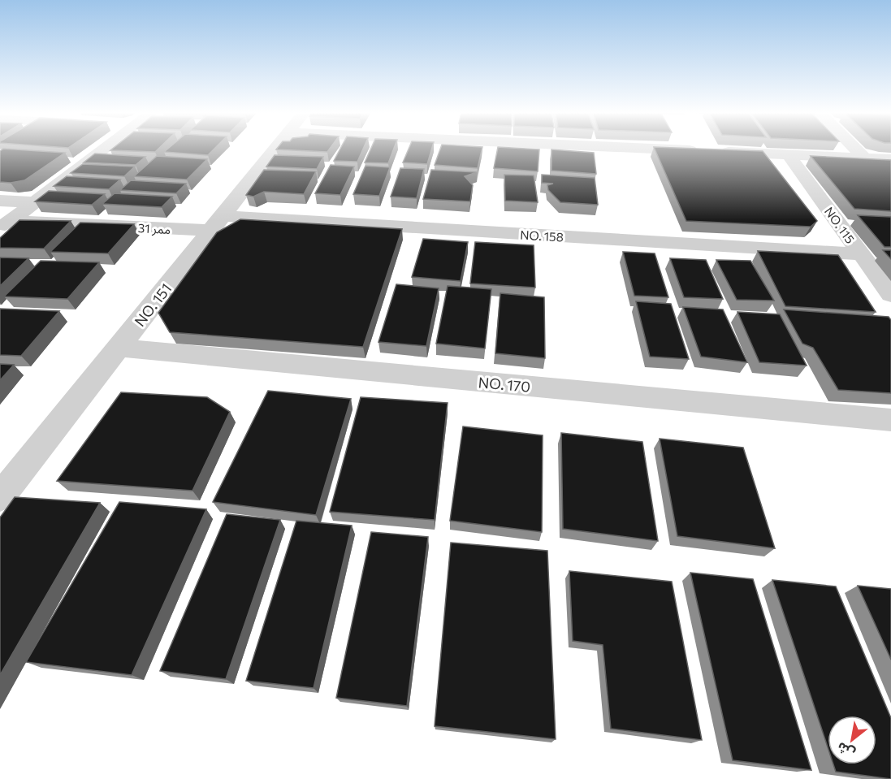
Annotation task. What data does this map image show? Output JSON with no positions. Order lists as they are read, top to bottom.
{
  "streets": {
    "street": [
      "NO. 115",
      "ممر 31",
      "NO. 158",
      "NO. 151",
      "NO. 170"
    ]
  },
  "crossings": [
    ["NO. 115", "NO. 158"],
    ["ممر 31", "NO. 158"],
    ["ممر 31", "NO. 151"],
    ["NO. 158", "NO. 151"],
    ["NO. 151", "NO. 170"]
  ],
  "north": "bottom left"
}
